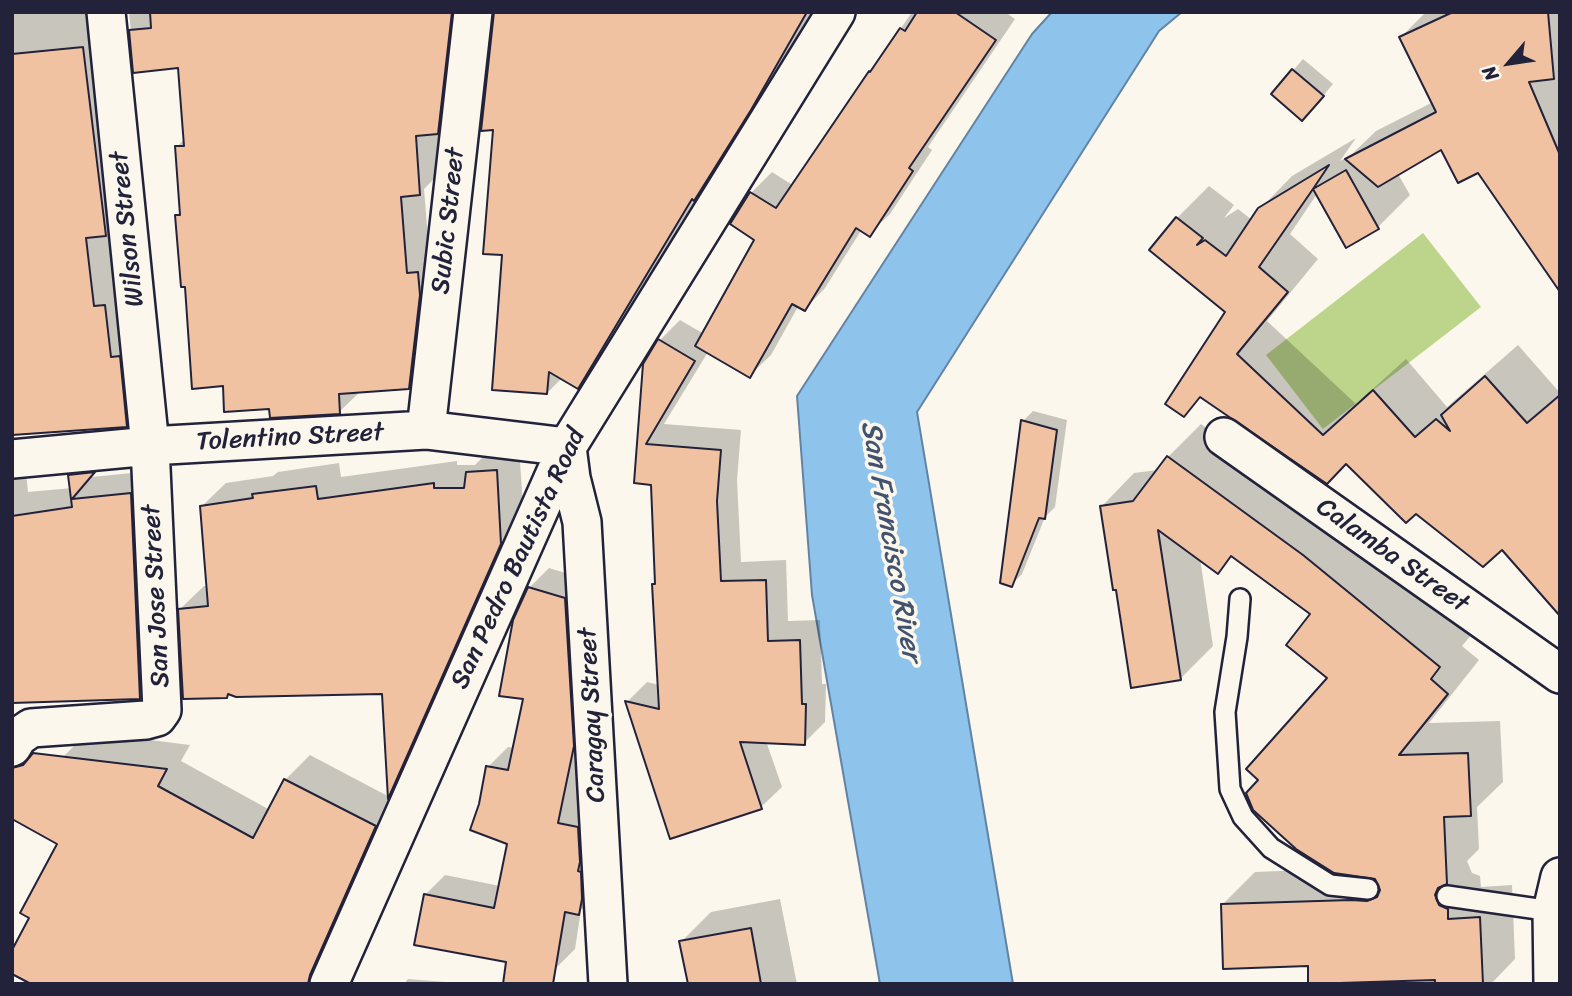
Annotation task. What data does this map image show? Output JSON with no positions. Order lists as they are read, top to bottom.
{
  "streets": {
    "street": [
      "Subic Street",
      "Wilson Street",
      "Tolentino Street",
      "Calamba Street",
      "San Pedro Bautista Road",
      "San Jose Street",
      "Caragay Street"
    ]
  },
  "crossings": [
    ["Subic Street", "Tolentino Street"],
    ["Wilson Street", "Tolentino Street"],
    ["Wilson Street", "San Jose Street"],
    ["Tolentino Street", "San Pedro Bautista Road"],
    ["Tolentino Street", "San Jose Street"],
    ["Tolentino Street", "Caragay Street"],
    ["San Pedro Bautista Road", "Caragay Street"]
  ],
  "water": ["San Francisco River"],
  "north": "bottom left"
}
